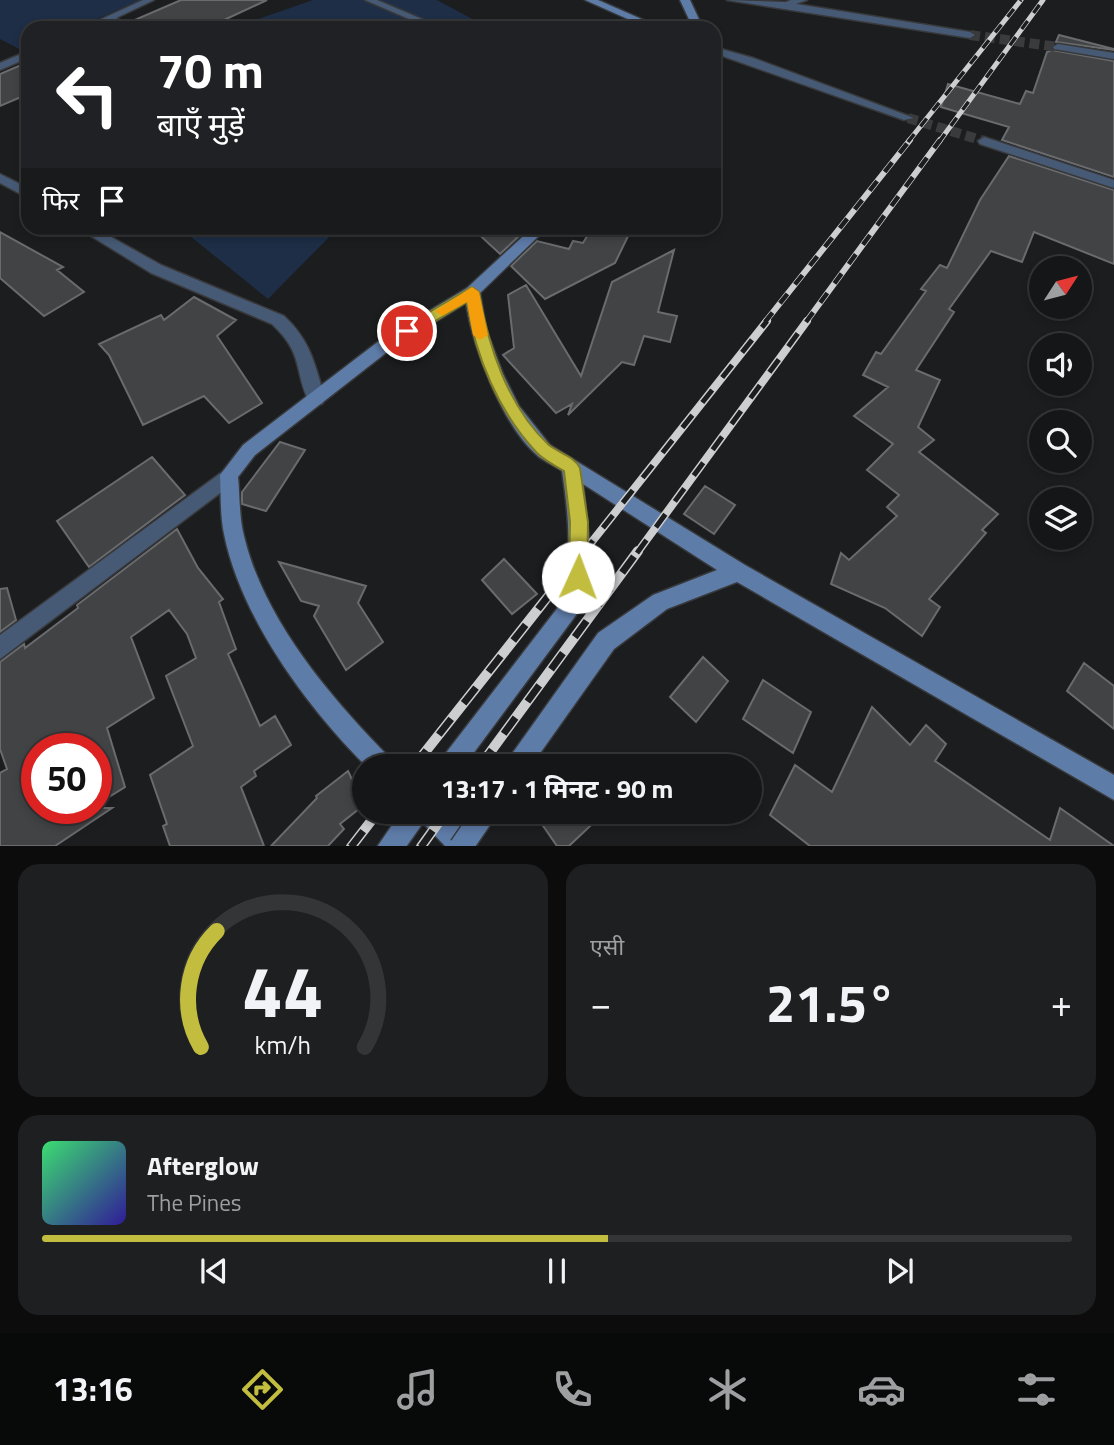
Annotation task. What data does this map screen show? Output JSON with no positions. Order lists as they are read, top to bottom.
{
  "north": "top right",
  "page": {
    "turn": ["70 m", "बाएँ मुड़ें"],
    "then": "फिर",
    "limit": "50",
    "trip": "13:17 · 1 मिनट · 90 m",
    "tile": "एसी",
    "heat": ["−", "21.5°", "+"],
    "song": ["Afterglow", "The Pines"],
    "tabs": "13:16",
    "gauge": ["44", "km/h"]
  }
}
